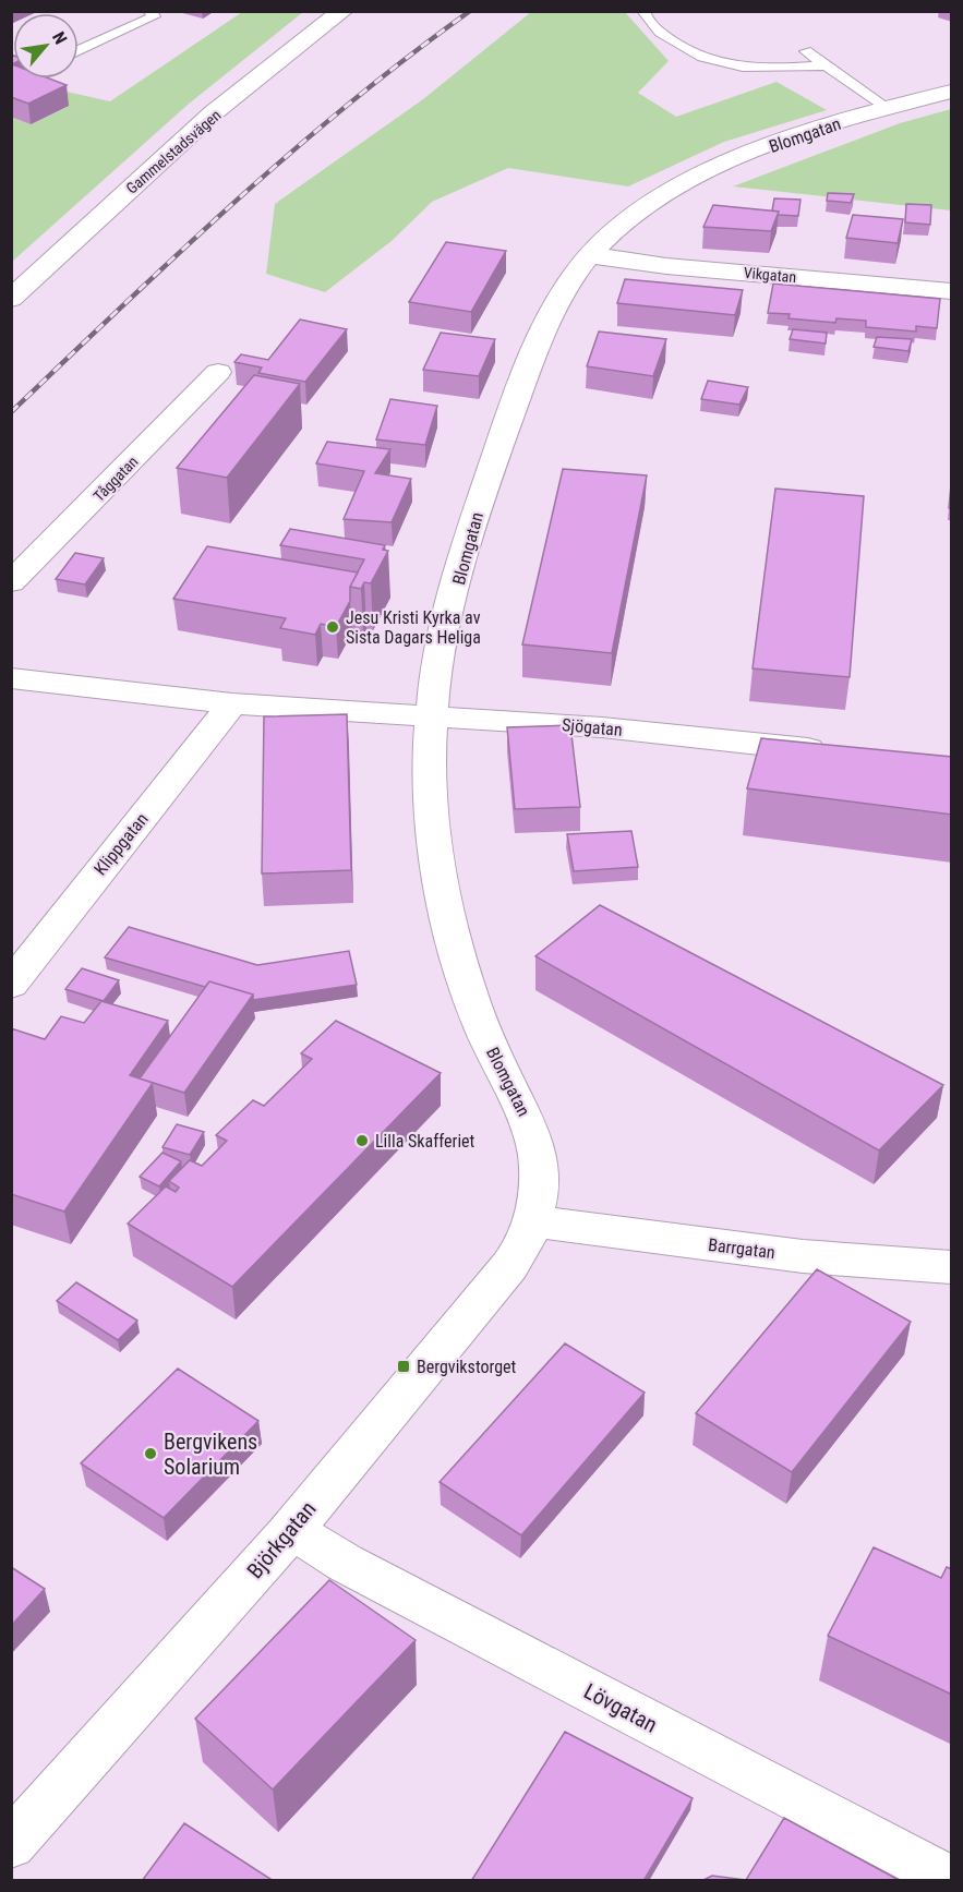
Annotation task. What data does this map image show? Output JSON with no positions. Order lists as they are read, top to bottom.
{
  "streets": {
    "street": [
      "Blomgatan",
      "Gammelstadsvägen",
      "Vikgatan",
      "Tåggatan",
      "Sjögatan",
      "Klippgatan",
      "Barrgatan",
      "Björkgatan",
      "Lövgatan"
    ]
  },
  "crossings": [
    ["Blomgatan", "Vikgatan"],
    ["Blomgatan", "Sjögatan"],
    ["Blomgatan", "Barrgatan"],
    ["Blomgatan", "Björkgatan"],
    ["Sjögatan", "Klippgatan"],
    ["Barrgatan", "Björkgatan"],
    ["Björkgatan", "Lövgatan"]
  ],
  "places": {
    "other": ["Jesu Kristi Kyrka av Sista Dagars Heliga", "Lilla Skafferiet", "Bergvikens Solarium"],
    "transit": ["Bergvikstorget"]
  },
  "north": "top right"
}
